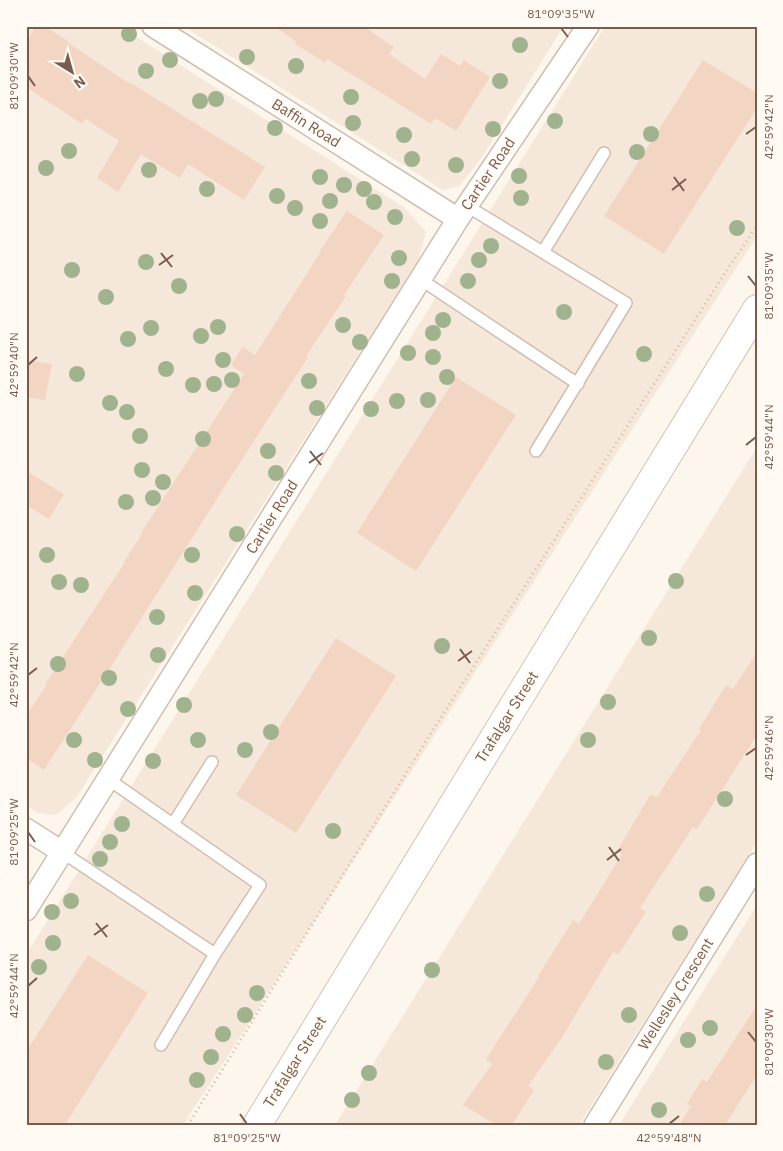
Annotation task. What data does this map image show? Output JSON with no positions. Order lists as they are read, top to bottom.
{
  "streets": {
    "main road": ["Trafalgar Street"],
    "street": ["Baffin Road", "Cartier Road", "Wellesley Crescent"]
  },
  "crossings": [
    ["Baffin Road", "Cartier Road"]
  ],
  "north": "bottom right",
  "coordinates": [
    "81°09'35\"W",
    "81°09'30\"W",
    "42°59'42\"N",
    "42°59'40\"N",
    "42°59'44\"N",
    "42°59'46\"N",
    "81°09'25\"W",
    "42°59'48\"N"
  ]
}
